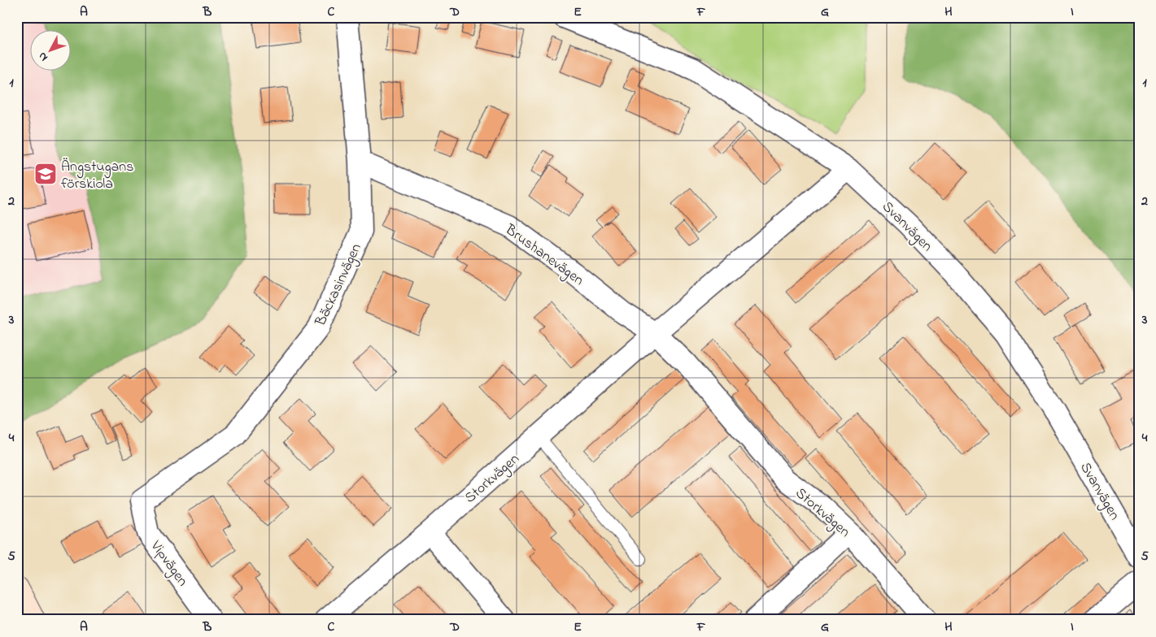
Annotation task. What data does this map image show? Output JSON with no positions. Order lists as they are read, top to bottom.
{
  "streets": {
    "street": [
      "Svanvägen",
      "Brushanevägen",
      "Bäckasinvägen",
      "Storkvägen",
      "Vipvägen"
    ]
  },
  "crossings": [
    ["Svanvägen", "Storkvägen"],
    ["Brushanevägen", "Bäckasinvägen"],
    ["Brushanevägen", "Storkvägen"],
    ["Bäckasinvägen", "Vipvägen"]
  ],
  "places": {
    "school or university": ["Ängstugans förskiola"]
  },
  "north": "bottom left",
  "grid": {
    "columns": [
      "A",
      "B",
      "C",
      "D",
      "E",
      "F",
      "G",
      "H",
      "I"
    ],
    "rows": [
      "1",
      "2",
      "3",
      "4",
      "5"
    ]
  }
}
